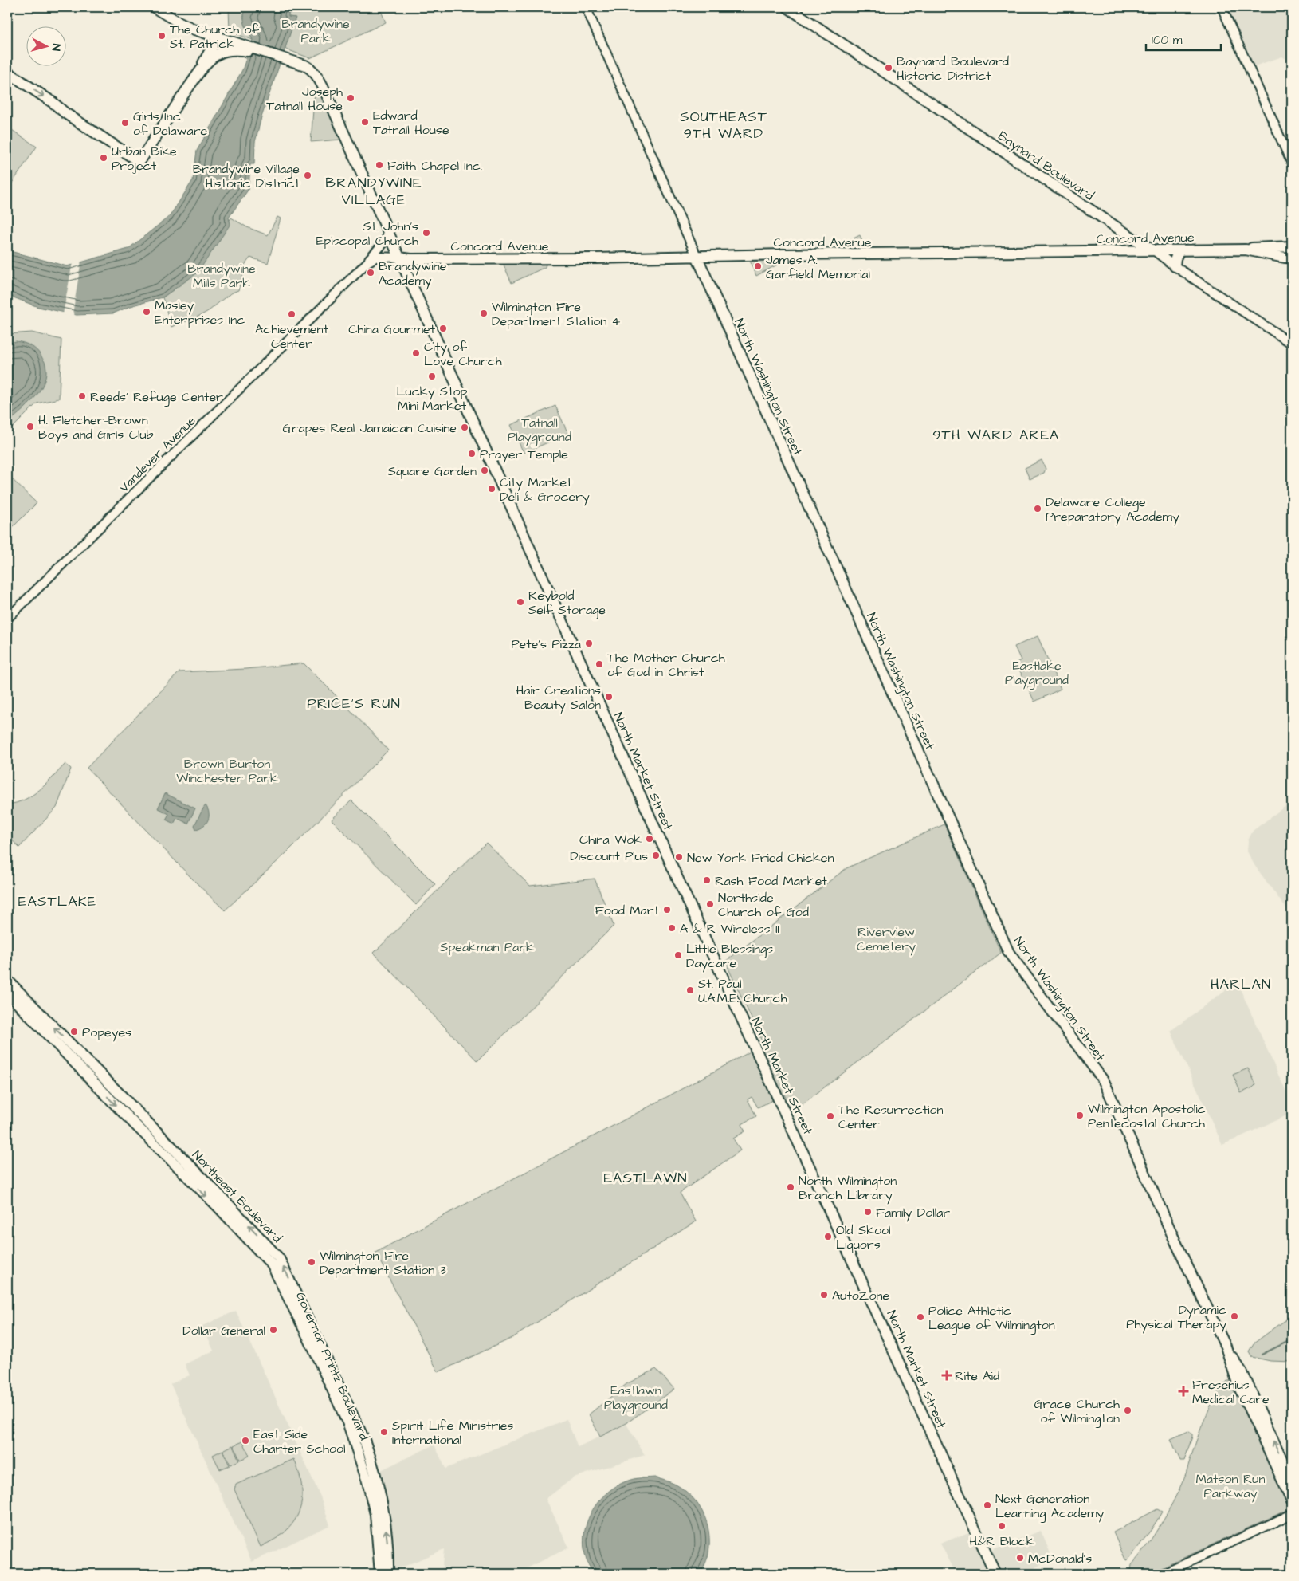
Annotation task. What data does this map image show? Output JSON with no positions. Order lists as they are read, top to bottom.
{
  "streets": {
    "main road": [
      "Baynard Boulevard",
      "Concord Avenue",
      "North Washington Street",
      "North Market Street",
      "Northeast Boulevard",
      "Governor Printz Boulevard"
    ],
    "street": ["Vandever Avenue"]
  },
  "crossings": [
    ["Baynard Boulevard", "Concord Avenue"],
    ["Concord Avenue", "North Washington Street"],
    ["Concord Avenue", "Vandever Avenue"],
    ["Concord Avenue", "North Market Street"],
    ["Vandever Avenue", "North Market Street"],
    ["Northeast Boulevard", "Governor Printz Boulevard"]
  ],
  "districts": [
    "SOUTHEAST 9TH WARD",
    "BRANDYWINE VILLAGE",
    "9TH WARD AREA",
    "PRICE’S RUN",
    "EASTLAKE",
    "HARLAN",
    "EASTLAWN"
  ],
  "parks": [
    "Brandywine Park",
    "Brandywine Mills Park",
    "Tatnall Playground",
    "Eastlake Playground",
    "Brown Burton Winchester Park",
    "Riverview Cemetery",
    "Speakman Park",
    "Eastlawn Playground",
    "Matson Run Parkway"
  ],
  "places": {
    "other": [
      "The Church of St. Patrick",
      "Baynard Boulevard Historic District",
      "Joseph Tatnall House",
      "Edward Tatnall House",
      "Girls Inc. of Delaware",
      "Urban Bike Project",
      "Faith Chapel Inc.",
      "Brandywine Village Historic District",
      "St. John's Episcopal Church",
      "James A. Garfield Memorial",
      "Brandywine Academy",
      "Masley Enterprises Inc",
      "Wilmington Fire Department Station 4",
      "Achievement Center",
      "China Gourmet",
      "City of Love Church",
      "Lucky Stop Mini-Market",
      "Reeds' Refuge Center",
      "H. Fletcher-Brown Boys and Girls Club",
      "Grapes Real Jamaican Cuisine",
      "Prayer Temple",
      "Square Garden",
      "City Market Deli & Grocery",
      "Delaware College Preparatory Academy",
      "Reybold Self Storage",
      "Pete’s Pizza",
      "The Mother Church of God in Christ",
      "Hair Creations Beauty Salon",
      "China Wok",
      "Discount Plus",
      "New York Fried Chicken",
      "Rash Food Market",
      "Northside Church of God",
      "Food Mart",
      "A & R Wireless II",
      "Little Blessings Daycare",
      "St. Paul U.A.M.E. Church",
      "Popeyes",
      "Wilmington Apostolic Pentecostal Church",
      "The Resurrection Center",
      "North Wilmington Branch Library",
      "Family Dollar",
      "Old Skool Liquors",
      "Wilmington Fire Department Station 3",
      "AutoZone",
      "Dynamic Physical Therapy",
      "Police Athletic League of Wilmington",
      "Dollar General",
      "Grace Church of Wilmington",
      "Spirit Life Ministries International",
      "East Side Charter School",
      "Next Generation Learning Academy",
      "H&R Block",
      "McDonald's"
    ],
    "health": ["Rite Aid", "Fresenius Medical Care"]
  },
  "scale_bar": "100 m",
  "north": "right"
}
